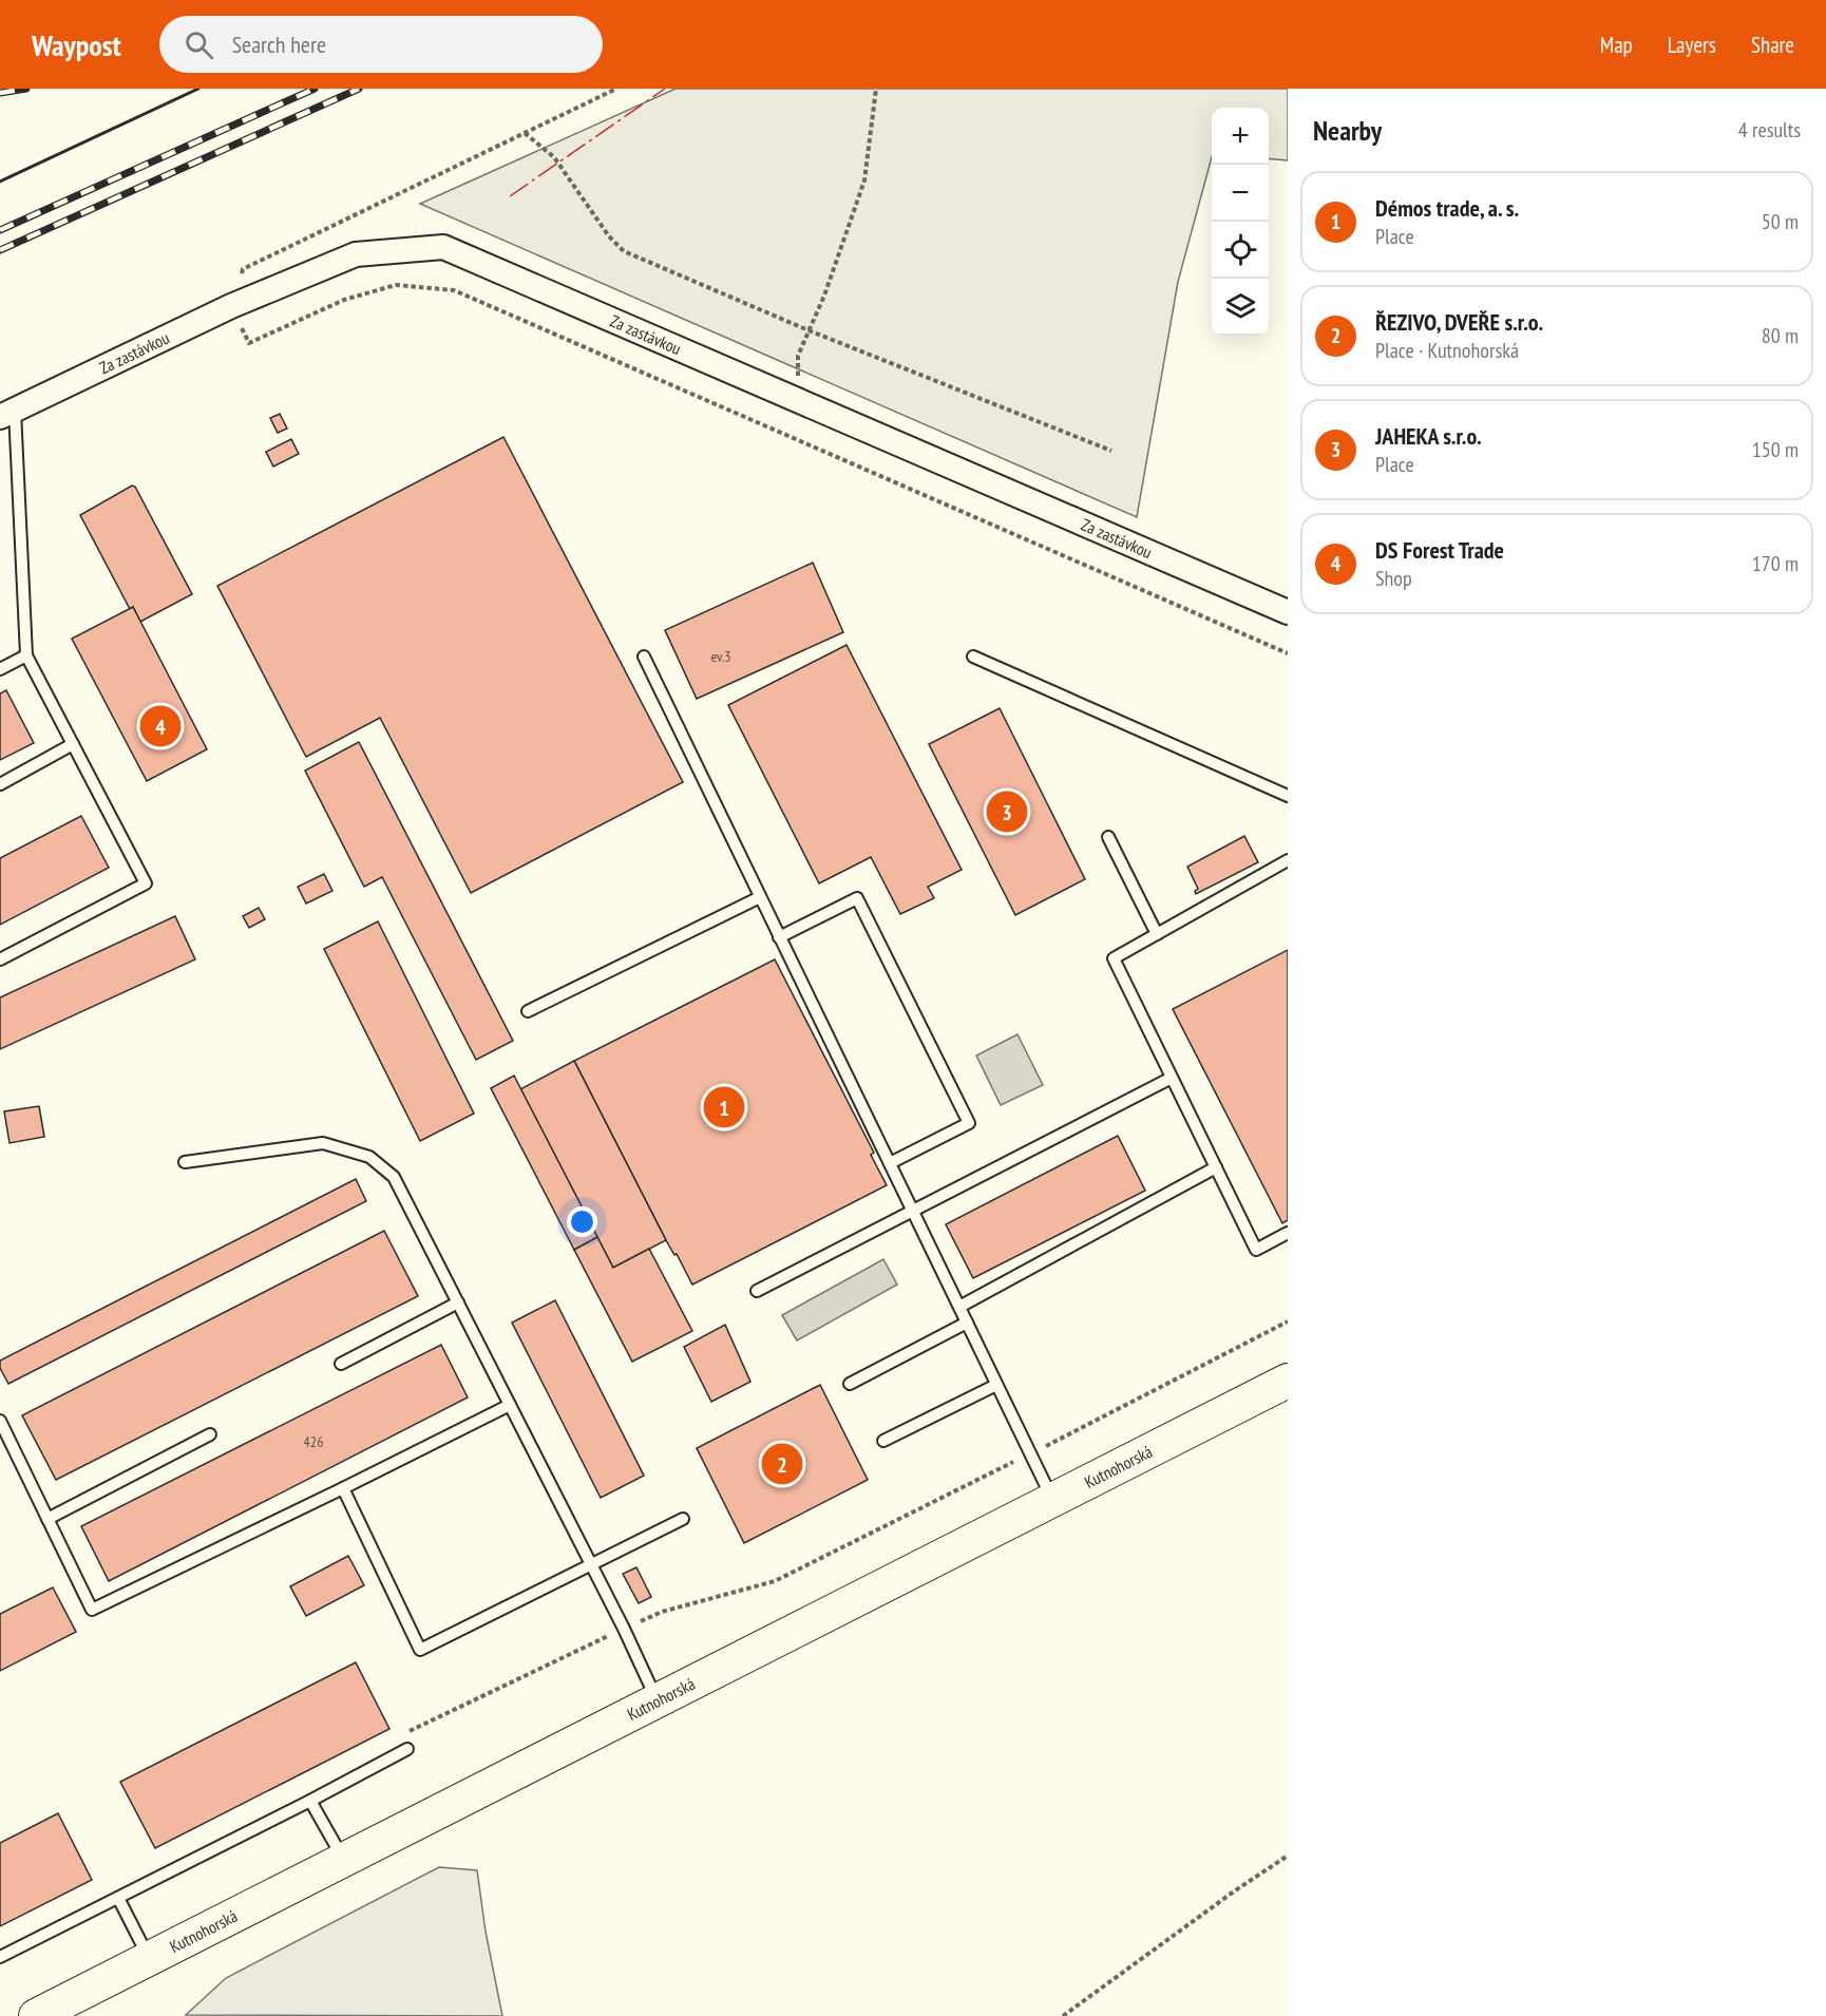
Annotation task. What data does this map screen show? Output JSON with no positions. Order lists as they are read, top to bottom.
{
  "streets": {
    "main road": ["Kutnohorská"],
    "street": ["Za zastávkou"]
  },
  "house_numbers": ["ev.3", "426"],
  "page": {
    "header": "Waypost",
    "search": "Search here",
    "nav": ["Map", "Layers", "Share"],
    "heading": ["Nearby", "4 results"],
    "map_buttons": ["+", "−"],
    "list": [
      {
        "mark": "1",
        "name": "Démos trade, a. s.",
        "note": "Place",
        "value": "50 m"
      },
      {
        "mark": "2",
        "name": "ŘEZIVO, DVEŘE s.r.o.",
        "note": "Place · Kutnohorská",
        "value": "80 m"
      },
      {
        "mark": "3",
        "name": "JAHEKA s.r.o.",
        "note": "Place",
        "value": "150 m"
      },
      {
        "mark": "4",
        "name": "DS Forest Trade",
        "note": "Shop",
        "value": "170 m"
      }
    ],
    "pins": [
      "4",
      "3",
      "1",
      "2"
    ]
  }
}
